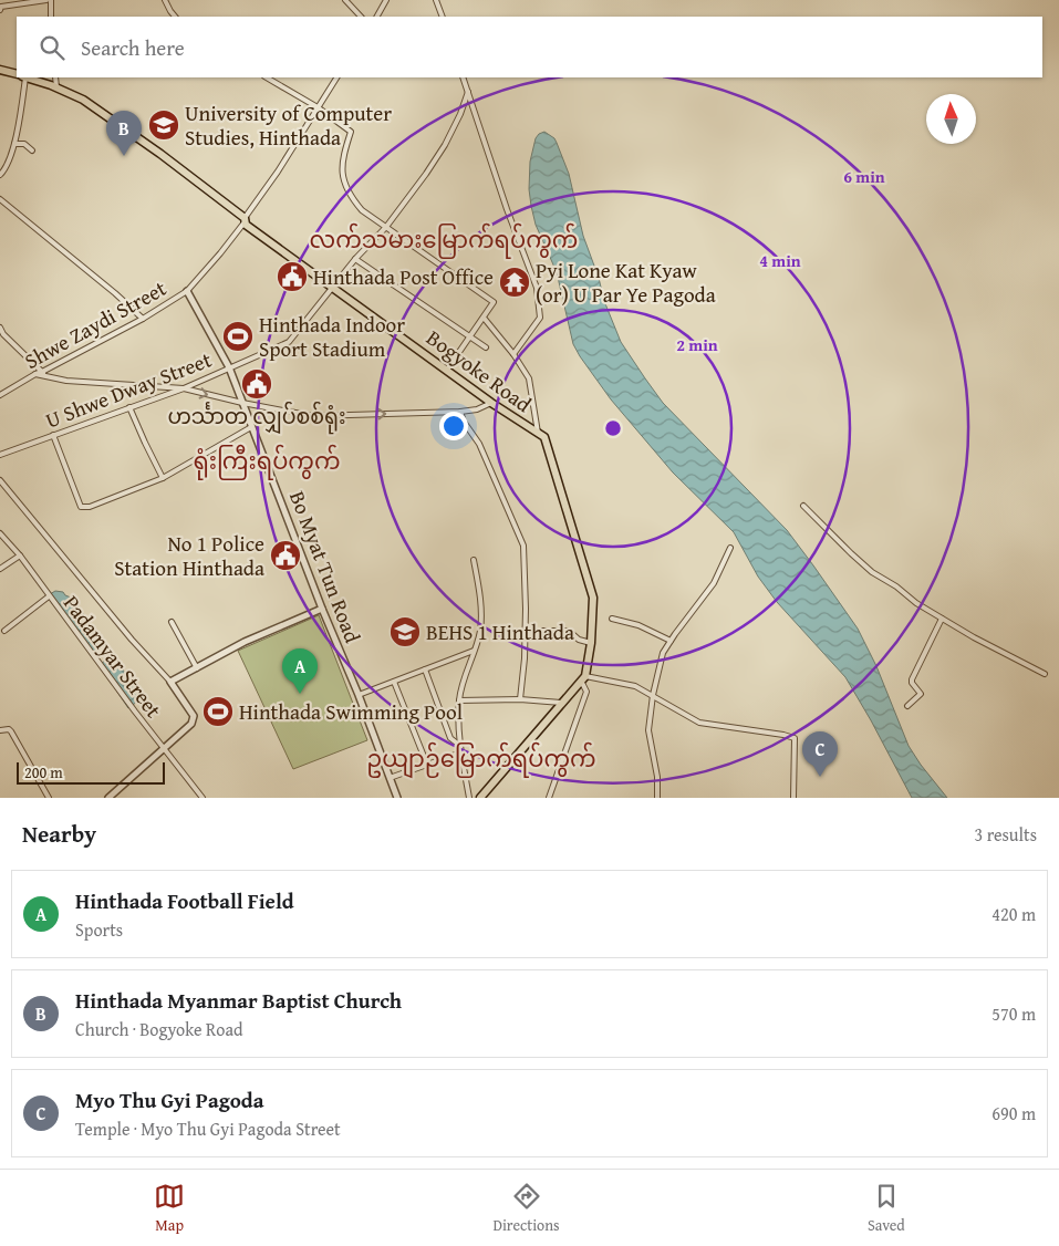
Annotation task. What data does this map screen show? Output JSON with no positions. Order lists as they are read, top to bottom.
{
  "streets": {
    "main road": ["Bogyoke Road"],
    "street": [
      "Shwe Zaydi Street",
      "U Shwe Dway Street",
      "Bo Myat Tun Road",
      "Padamyar Street"
    ]
  },
  "crossings": [
    ["Shwe Zaydi Street", "Bogyoke Road"],
    ["Shwe Zaydi Street", "Bo Myat Tun Road"],
    ["Bogyoke Road", "U Shwe Dway Street"],
    ["U Shwe Dway Street", "Bo Myat Tun Road"]
  ],
  "districts": ["လက်သမားမြောက်ရပ်ကွက်", "ရုံးကြီးရပ်ကွက်", "ဥယျာဉ်မြောက်ရပ်ကွက်"],
  "places": {
    "school or university": ["University of Computer Studies, Hinthada", "BEHS 1 Hinthada"],
    "public building": ["Hinthada Post Office", "ဟင်္သာတ လျှပ်စစ်ရုံး", "No 1 Police Station Hinthada"],
    "temple": ["Pyi Lone Kat Kyaw (or) U Par Ye Pagoda"],
    "sports": ["Hinthada Indoor Sport Stadium", "Hinthada Swimming Pool"]
  },
  "scale_bar": "200 m",
  "north": "top",
  "page": {
    "search": "Search here",
    "pins": ["B", "A", "C"],
    "scale": "200 m",
    "heading": ["Nearby", "3 results"],
    "list": [
      {
        "mark": "A",
        "name": "Hinthada Football Field",
        "note": "Sports",
        "value": "420 m"
      },
      {
        "mark": "B",
        "name": "Hinthada Myanmar Baptist Church",
        "note": "Church · Bogyoke Road",
        "value": "570 m"
      },
      {
        "mark": "C",
        "name": "Myo Thu Gyi Pagoda",
        "note": "Temple · Myo Thu Gyi Pagoda Street",
        "value": "690 m"
      }
    ],
    "nav": ["Map", "Directions", "Saved"]
  },
  "rings": ["6 min", "4 min", "2 min"]
}
